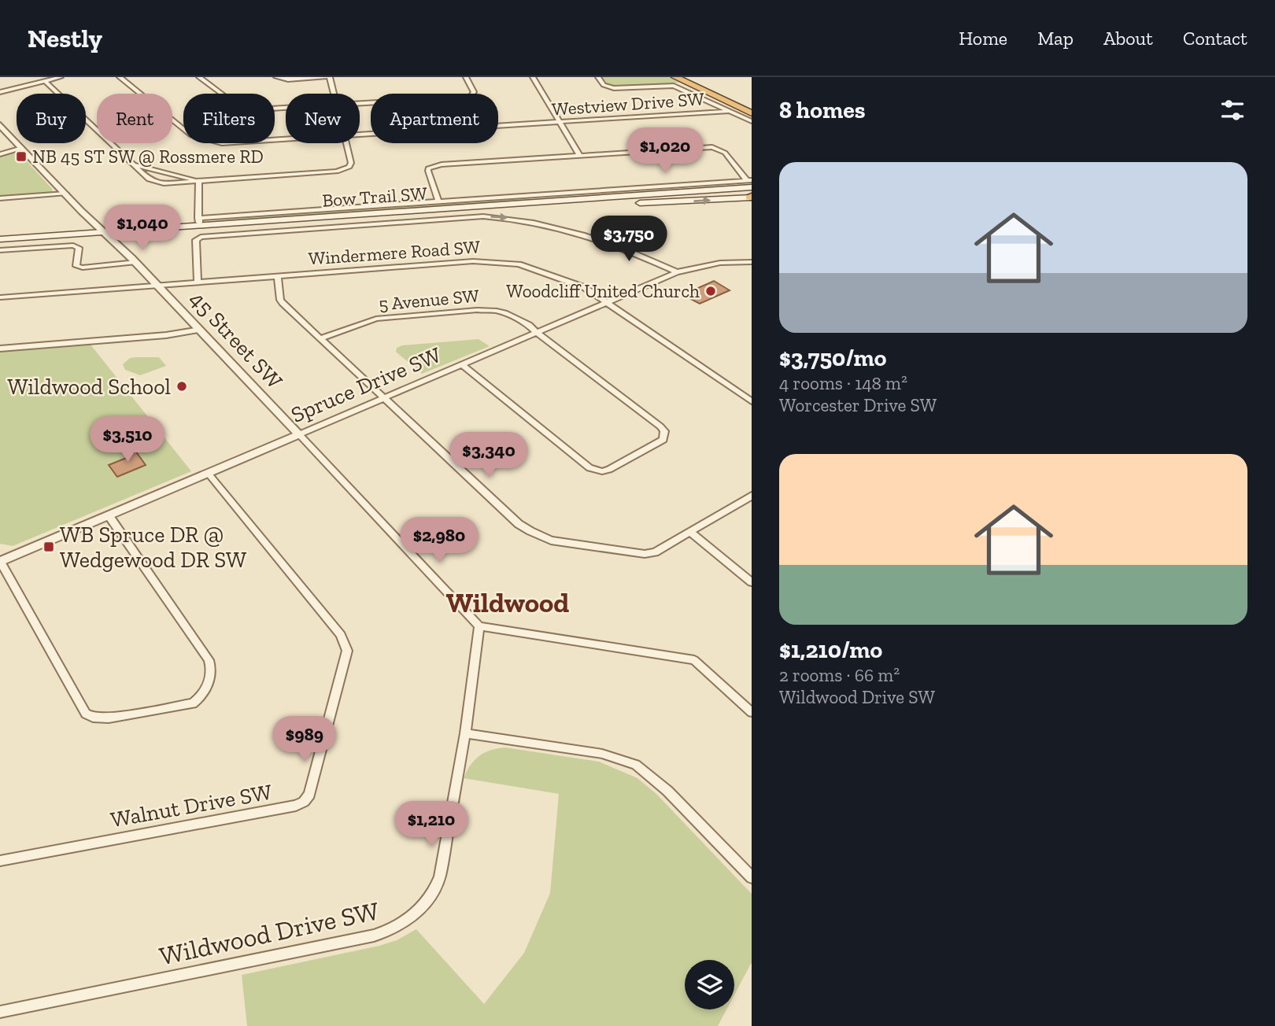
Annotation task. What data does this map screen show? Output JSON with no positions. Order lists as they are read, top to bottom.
{
  "streets": {
    "main road": ["Bow Trail SW"],
    "street": [
      "Westview Drive SW",
      "Windermere Road SW",
      "5 Avenue SW",
      "45 Street SW",
      "Spruce Drive SW",
      "Walnut Drive SW",
      "Wildwood Drive SW"
    ]
  },
  "crossings": [
    ["Bow Trail SW", "45 Street SW"],
    ["Windermere Road SW", "45 Street SW"],
    ["Windermere Road SW", "Spruce Drive SW"],
    ["5 Avenue SW", "Spruce Drive SW"],
    ["45 Street SW", "Spruce Drive SW"],
    ["Spruce Drive SW", "Walnut Drive SW"]
  ],
  "districts": ["Wildwood"],
  "places": {
    "transit": ["NB 45 ST SW @ Rossmere RD", "WB Spruce DR @ Wedgewood DR SW"],
    "other": ["Woodcliff United Church", "Wildwood School"]
  },
  "page": {
    "header": "Nestly",
    "nav": [
      "Home",
      "Map",
      "About",
      "Contact"
    ],
    "heading": "8 homes",
    "chip": [
      "Buy",
      "Rent",
      "Filters",
      "New",
      "Apartment"
    ],
    "price": [
      "$1,020",
      "$1,040",
      "$3,750",
      "$3,510",
      "$3,340",
      "$2,980",
      "$989",
      "$1,210"
    ],
    "list": [
      {
        "name": "$3,750/mo",
        "note": "4 rooms · 148 m² · Worcester Drive SW"
      },
      {
        "name": "$1,210/mo",
        "note": "2 rooms · 66 m² · Wildwood Drive SW"
      }
    ]
  }
}
